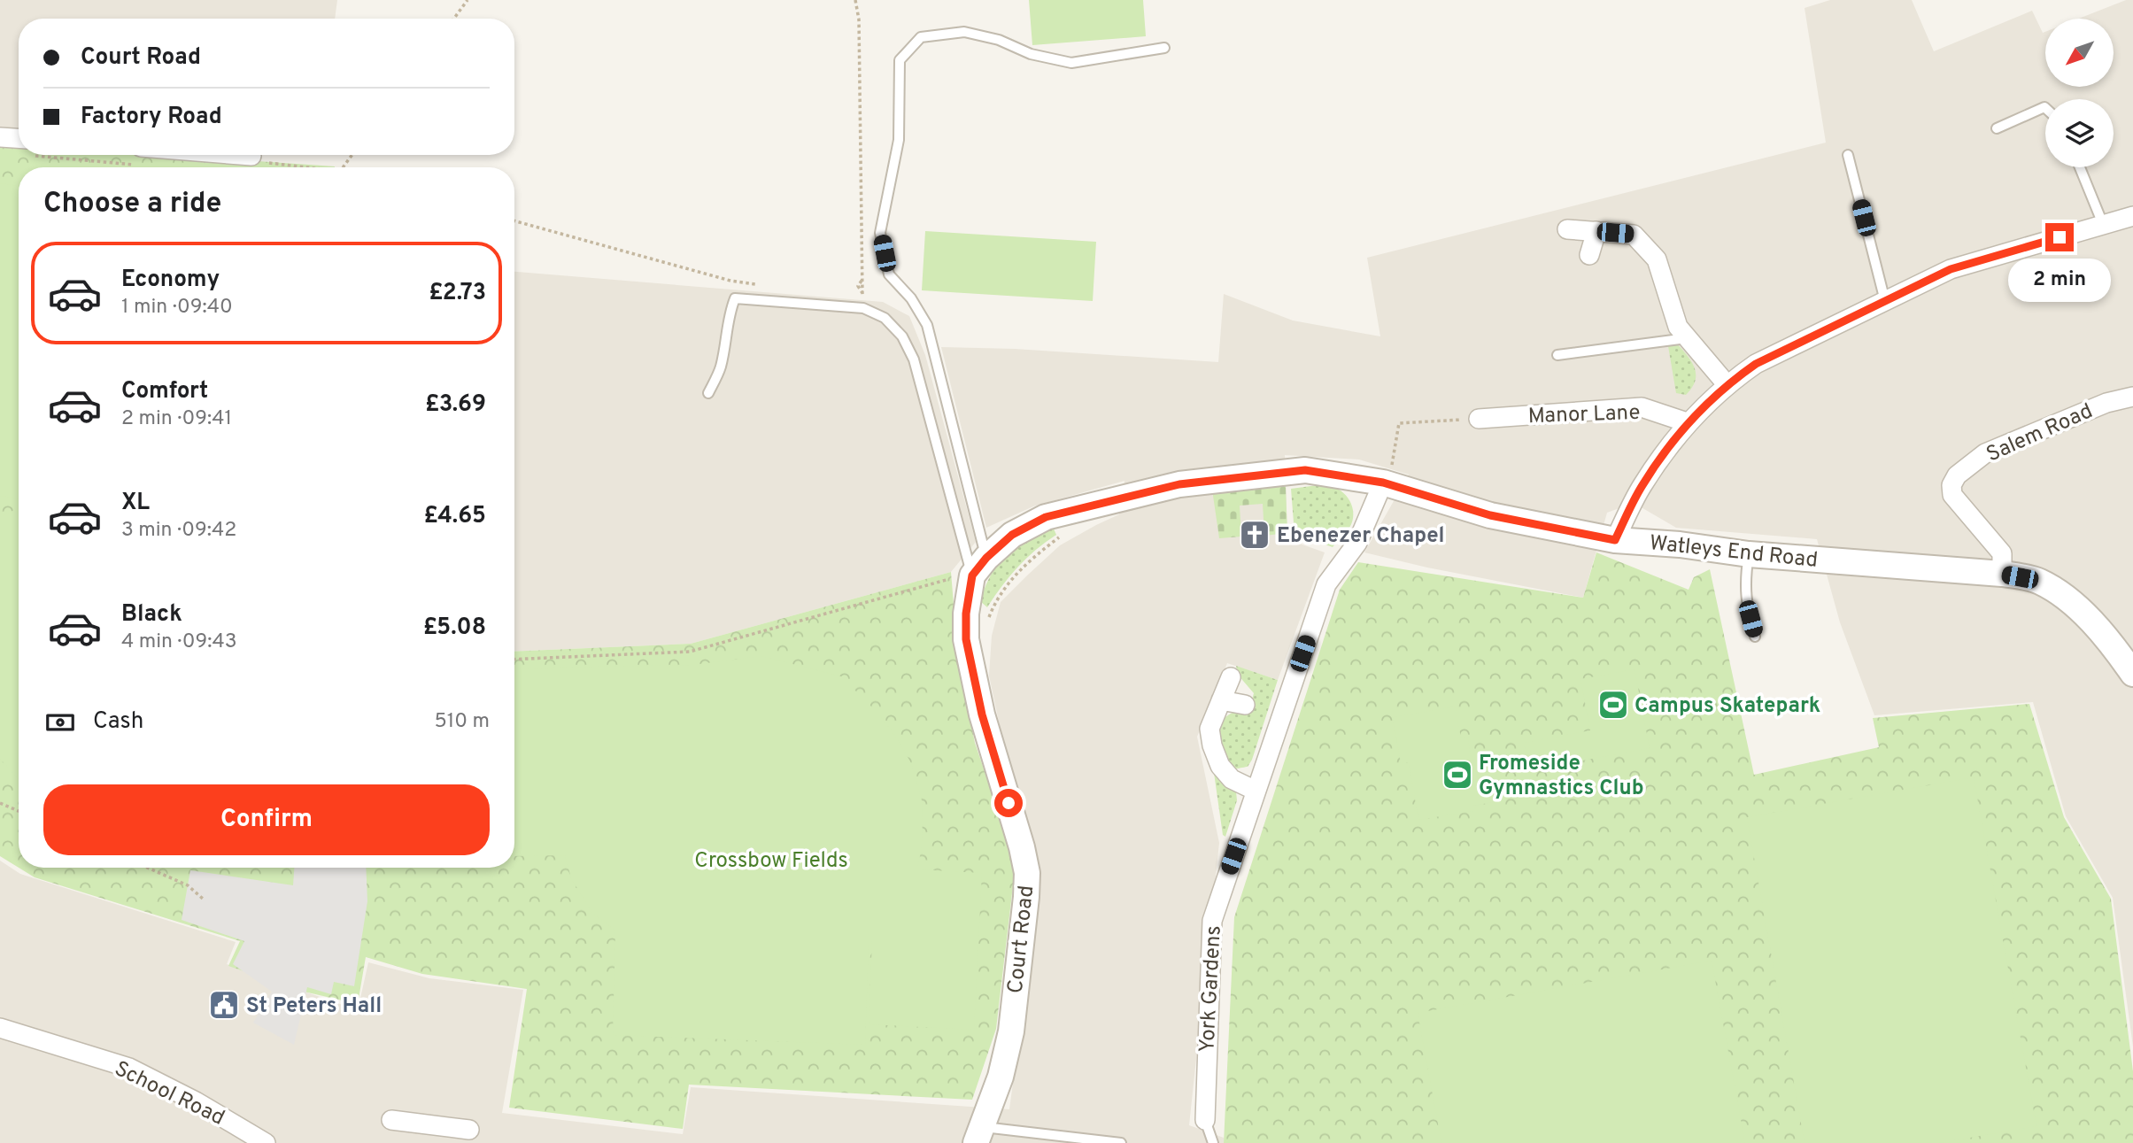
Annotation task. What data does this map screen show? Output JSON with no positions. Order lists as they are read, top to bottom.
{
  "streets": {
    "street": [
      "Manor Lane",
      "Salem Road",
      "Watleys End Road",
      "Court Road",
      "York Gardens",
      "School Road"
    ]
  },
  "crossings": [
    ["Salem Road", "Watleys End Road"],
    ["Watleys End Road", "Court Road"],
    ["Watleys End Road", "York Gardens"]
  ],
  "parks": ["Crossbow Fields"],
  "places": {
    "church": ["Ebenezer Chapel"],
    "sports": ["Campus Skatepark", "Fromeside Gymnastics Club"],
    "public building": ["St Peters Hall"]
  },
  "north": "bottom left",
  "page": {
    "banner": ["Court Road", "Factory Road"],
    "heading": "Choose a ride",
    "list": [
      {
        "name": "Economy",
        "note": "1 min · 09:40",
        "value": "£2.73"
      },
      {
        "name": "Comfort",
        "note": "2 min · 09:41",
        "value": "£3.69"
      },
      {
        "name": "XL",
        "note": "3 min · 09:42",
        "value": "£4.65"
      },
      {
        "name": "Black",
        "note": "4 min · 09:43",
        "value": "£5.08"
      }
    ],
    "bubble": "2 min",
    "pay": ["Cash", "510 m"],
    "buttons": "Confirm"
  }
}
